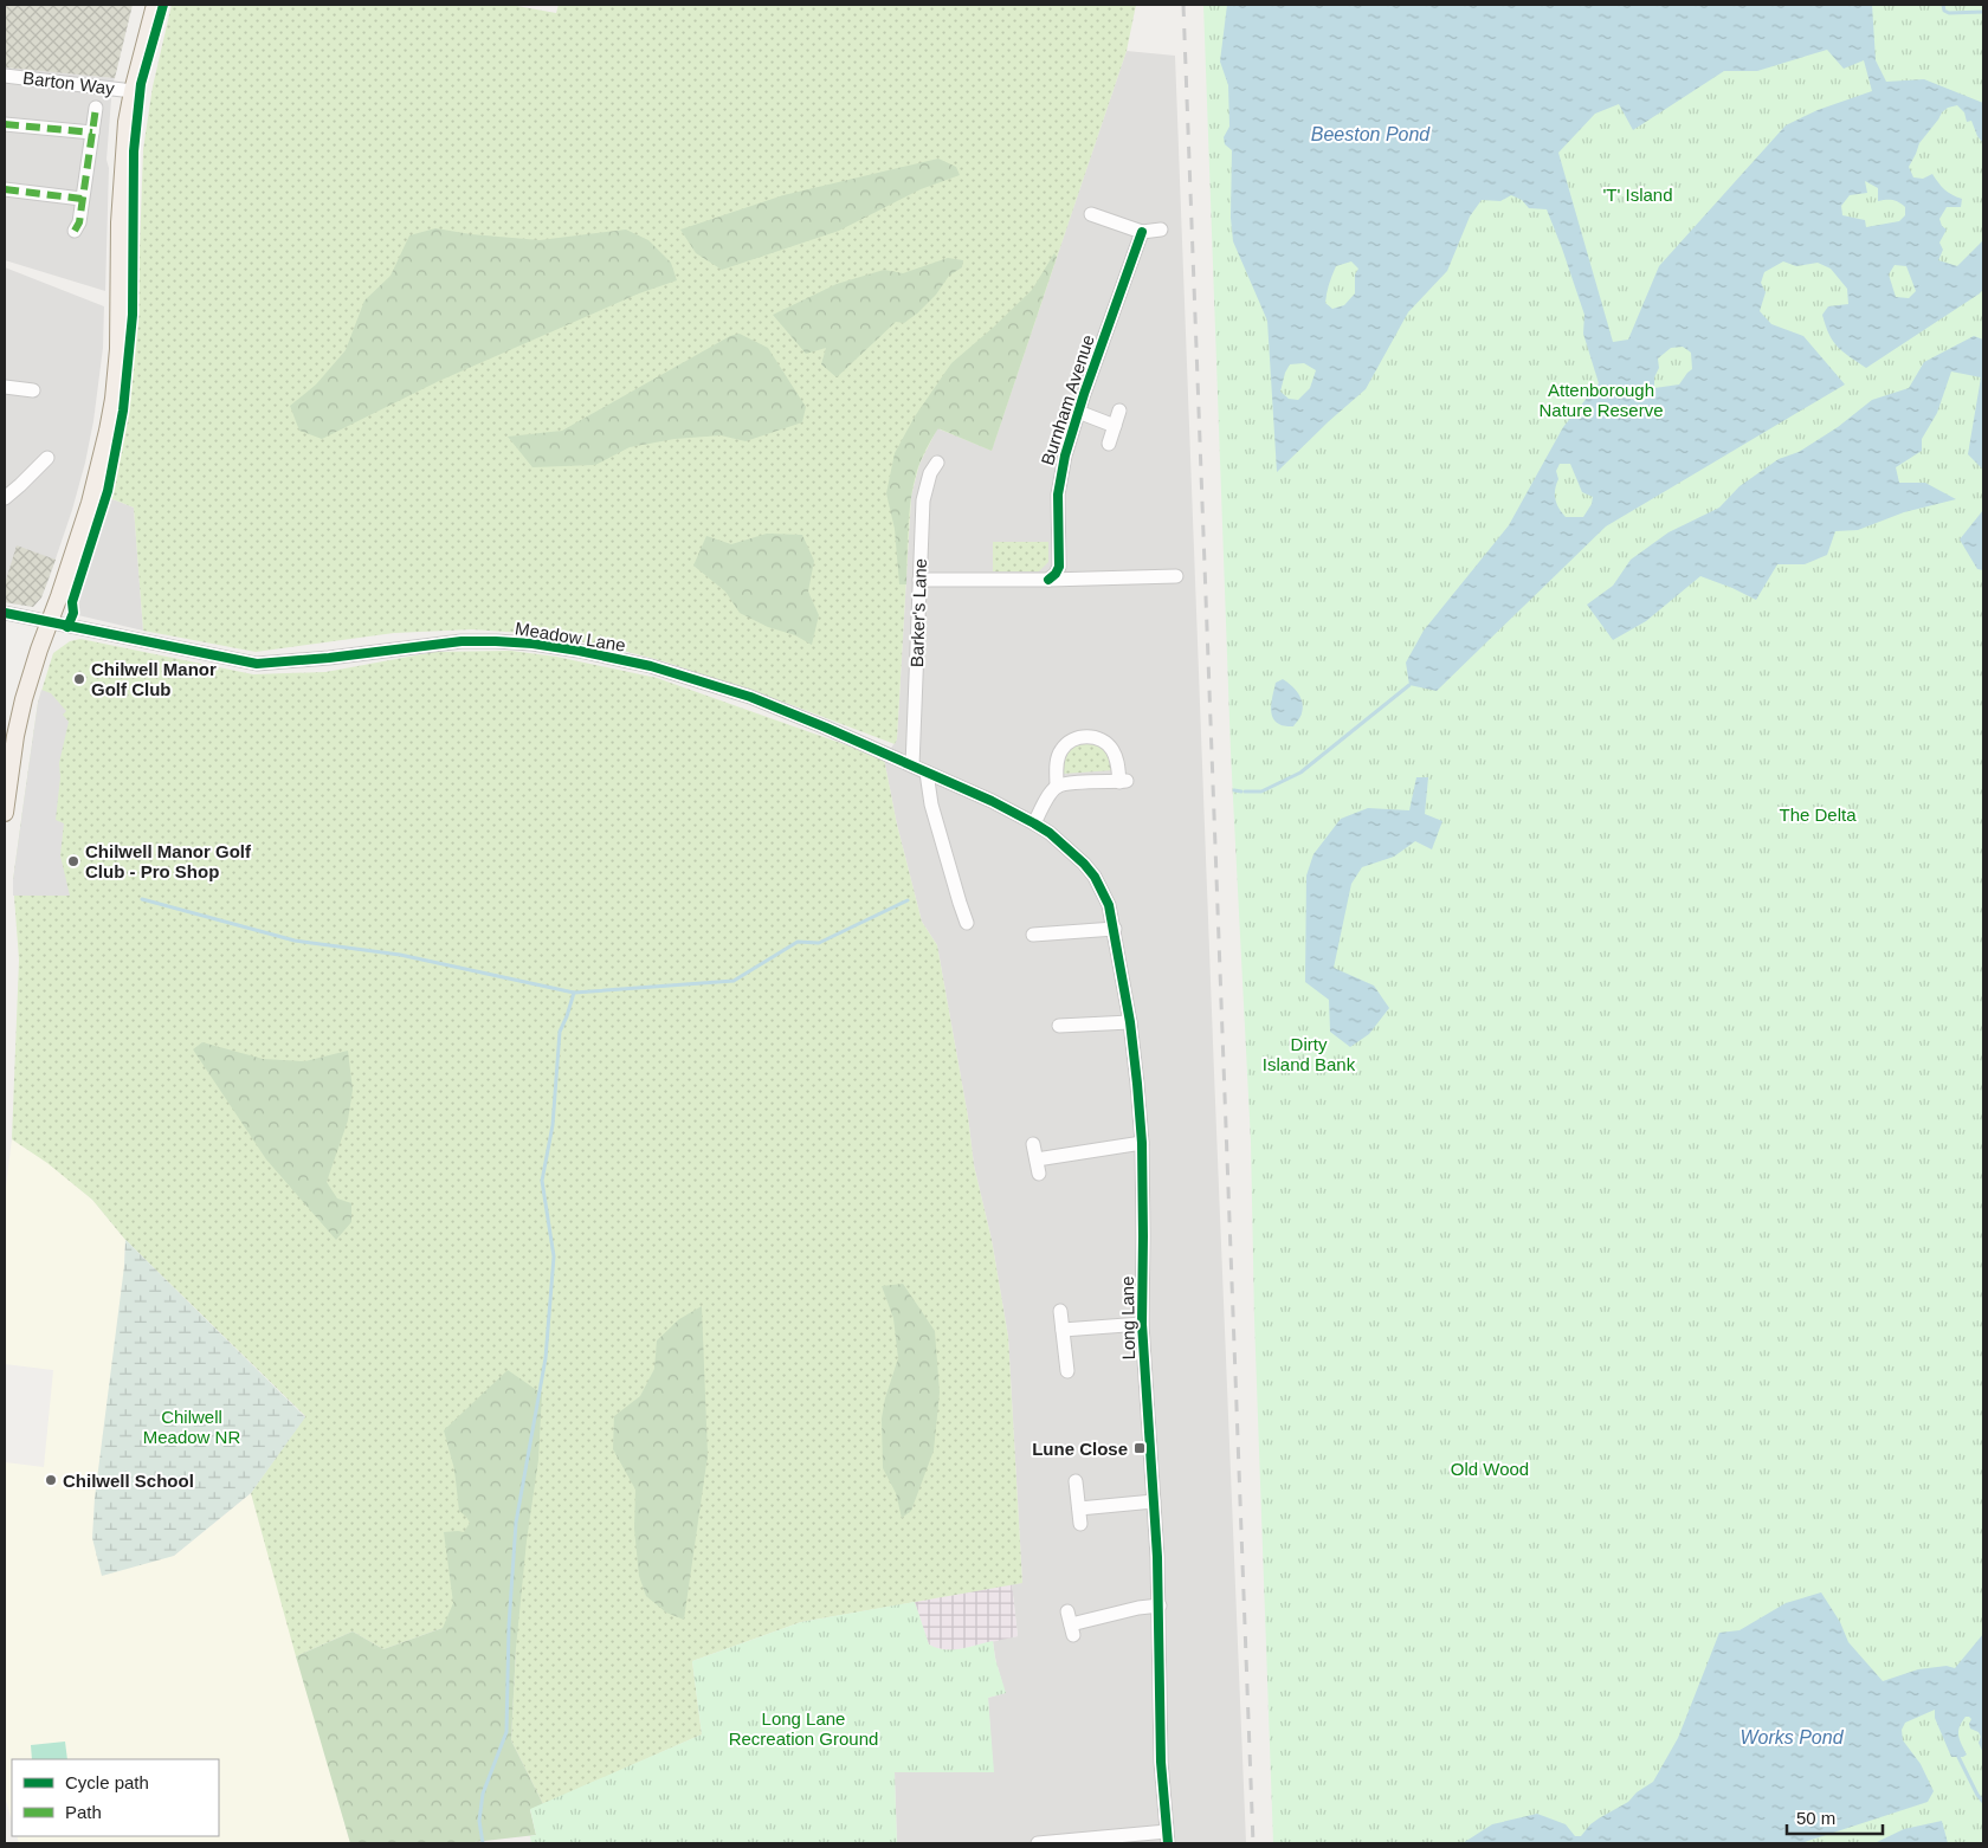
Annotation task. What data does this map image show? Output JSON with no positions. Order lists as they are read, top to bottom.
{
  "streets": {
    "street": [
      "Barton Way",
      "Burnham Avenue",
      "Barker's Lane",
      "Meadow Lane",
      "Long Lane"
    ]
  },
  "crossings": [
    ["Barker's Lane", "Meadow Lane"],
    ["Meadow Lane", "Long Lane"]
  ],
  "water": ["Beeston Pond", "Works Pond"],
  "parks": [
    "'T' Island",
    "Attenborough Nature Reserve",
    "The Delta",
    "Dirty Island Bank",
    "Chilwell Meadow NR",
    "Old Wood",
    "Long Lane Recreation Ground"
  ],
  "places": {
    "other": ["Chilwell Manor Golf Club", "Chilwell Manor Golf Club - Pro Shop", "Chilwell School"],
    "transit": ["Lune Close"]
  },
  "legend": ["Cycle path", "Path"],
  "scale_bar": "50 m"
}
